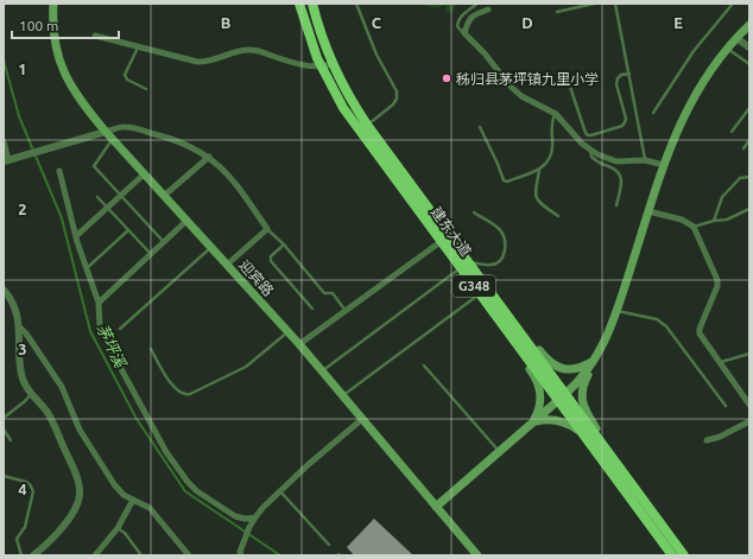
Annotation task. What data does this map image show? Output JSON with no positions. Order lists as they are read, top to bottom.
{
  "streets": {
    "highway": ["建东大道", "G348"],
    "main road": ["迎宾路"]
  },
  "water": ["茅坪溪"],
  "places": ["秭归县茅坪镇九里小学"],
  "scale_bar": "100 m",
  "grid": {
    "columns": [
      "B",
      "C",
      "D",
      "E"
    ],
    "rows": [
      "1",
      "2",
      "3",
      "4"
    ]
  }
}
